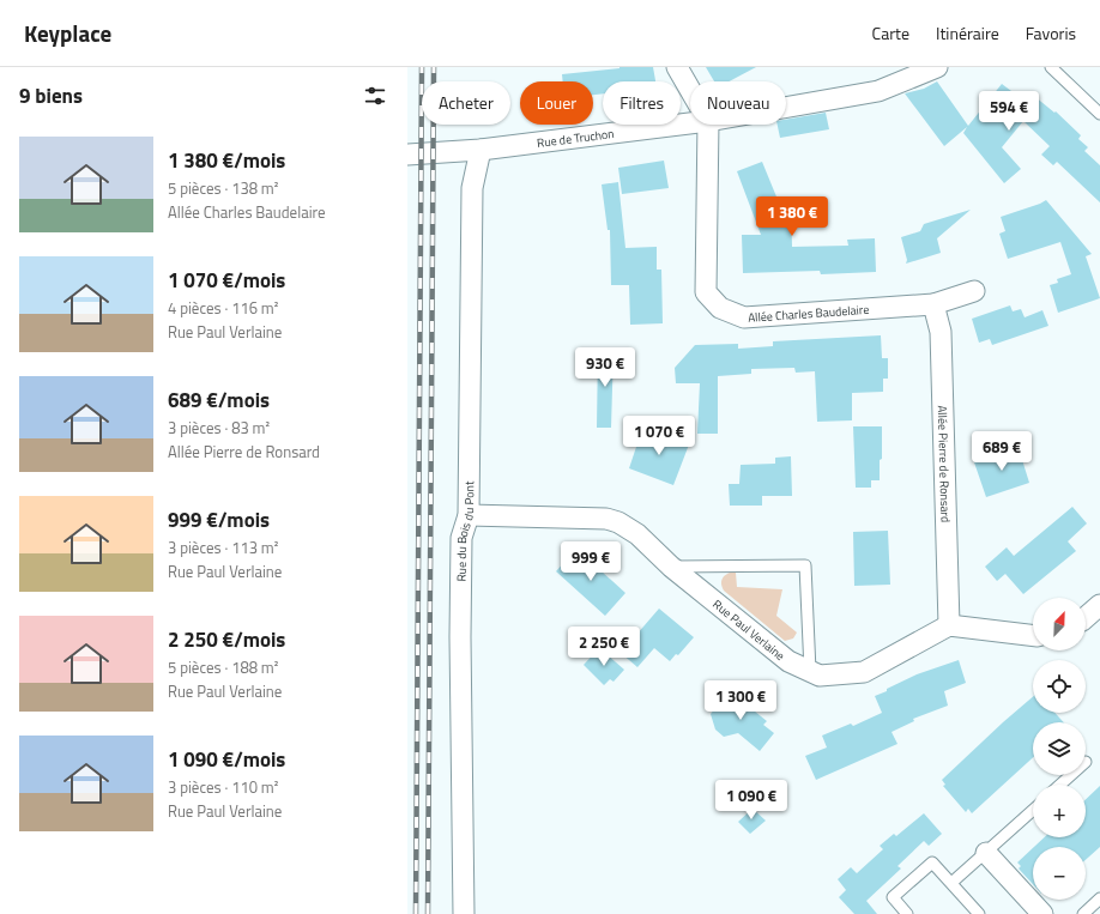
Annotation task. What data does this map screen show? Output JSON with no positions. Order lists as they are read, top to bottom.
{
  "streets": {
    "street": [
      "Rue de Truchon",
      "Allée Charles Baudelaire",
      "Allée Pierre de Ronsard",
      "Rue du Bois du Pont",
      "Rue Paul Verlaine"
    ]
  },
  "crossings": [
    ["Rue de Truchon", "Rue du Bois du Pont"],
    ["Allée Charles Baudelaire", "Allée Pierre de Ronsard"],
    ["Allée Pierre de Ronsard", "Rue Paul Verlaine"],
    ["Rue du Bois du Pont", "Rue Paul Verlaine"]
  ],
  "north": "top right",
  "page": {
    "header": "Keyplace",
    "nav": ["Carte", "Itinéraire", "Favoris"],
    "heading": "9 biens",
    "chip": [
      "Acheter",
      "Louer",
      "Filtres",
      "Nouveau"
    ],
    "price": [
      "594 €",
      "1 380 €",
      "930 €",
      "1 070 €",
      "689 €",
      "999 €",
      "2 250 €",
      "1 300 €",
      "1 090 €"
    ],
    "list": [
      {
        "name": "1 380 €/mois",
        "note": "5 pièces · 138 m² · Allée Charles Baudelaire"
      },
      {
        "name": "1 070 €/mois",
        "note": "4 pièces · 116 m² · Rue Paul Verlaine"
      },
      {
        "name": "689 €/mois",
        "note": "3 pièces · 83 m² · Allée Pierre de Ronsard"
      },
      {
        "name": "999 €/mois",
        "note": "3 pièces · 113 m² · Rue Paul Verlaine"
      },
      {
        "name": "2 250 €/mois",
        "note": "5 pièces · 188 m² · Rue Paul Verlaine"
      },
      {
        "name": "1 090 €/mois",
        "note": "3 pièces · 110 m² · Rue Paul Verlaine"
      }
    ],
    "map_buttons": ["+", "−"]
  }
}
